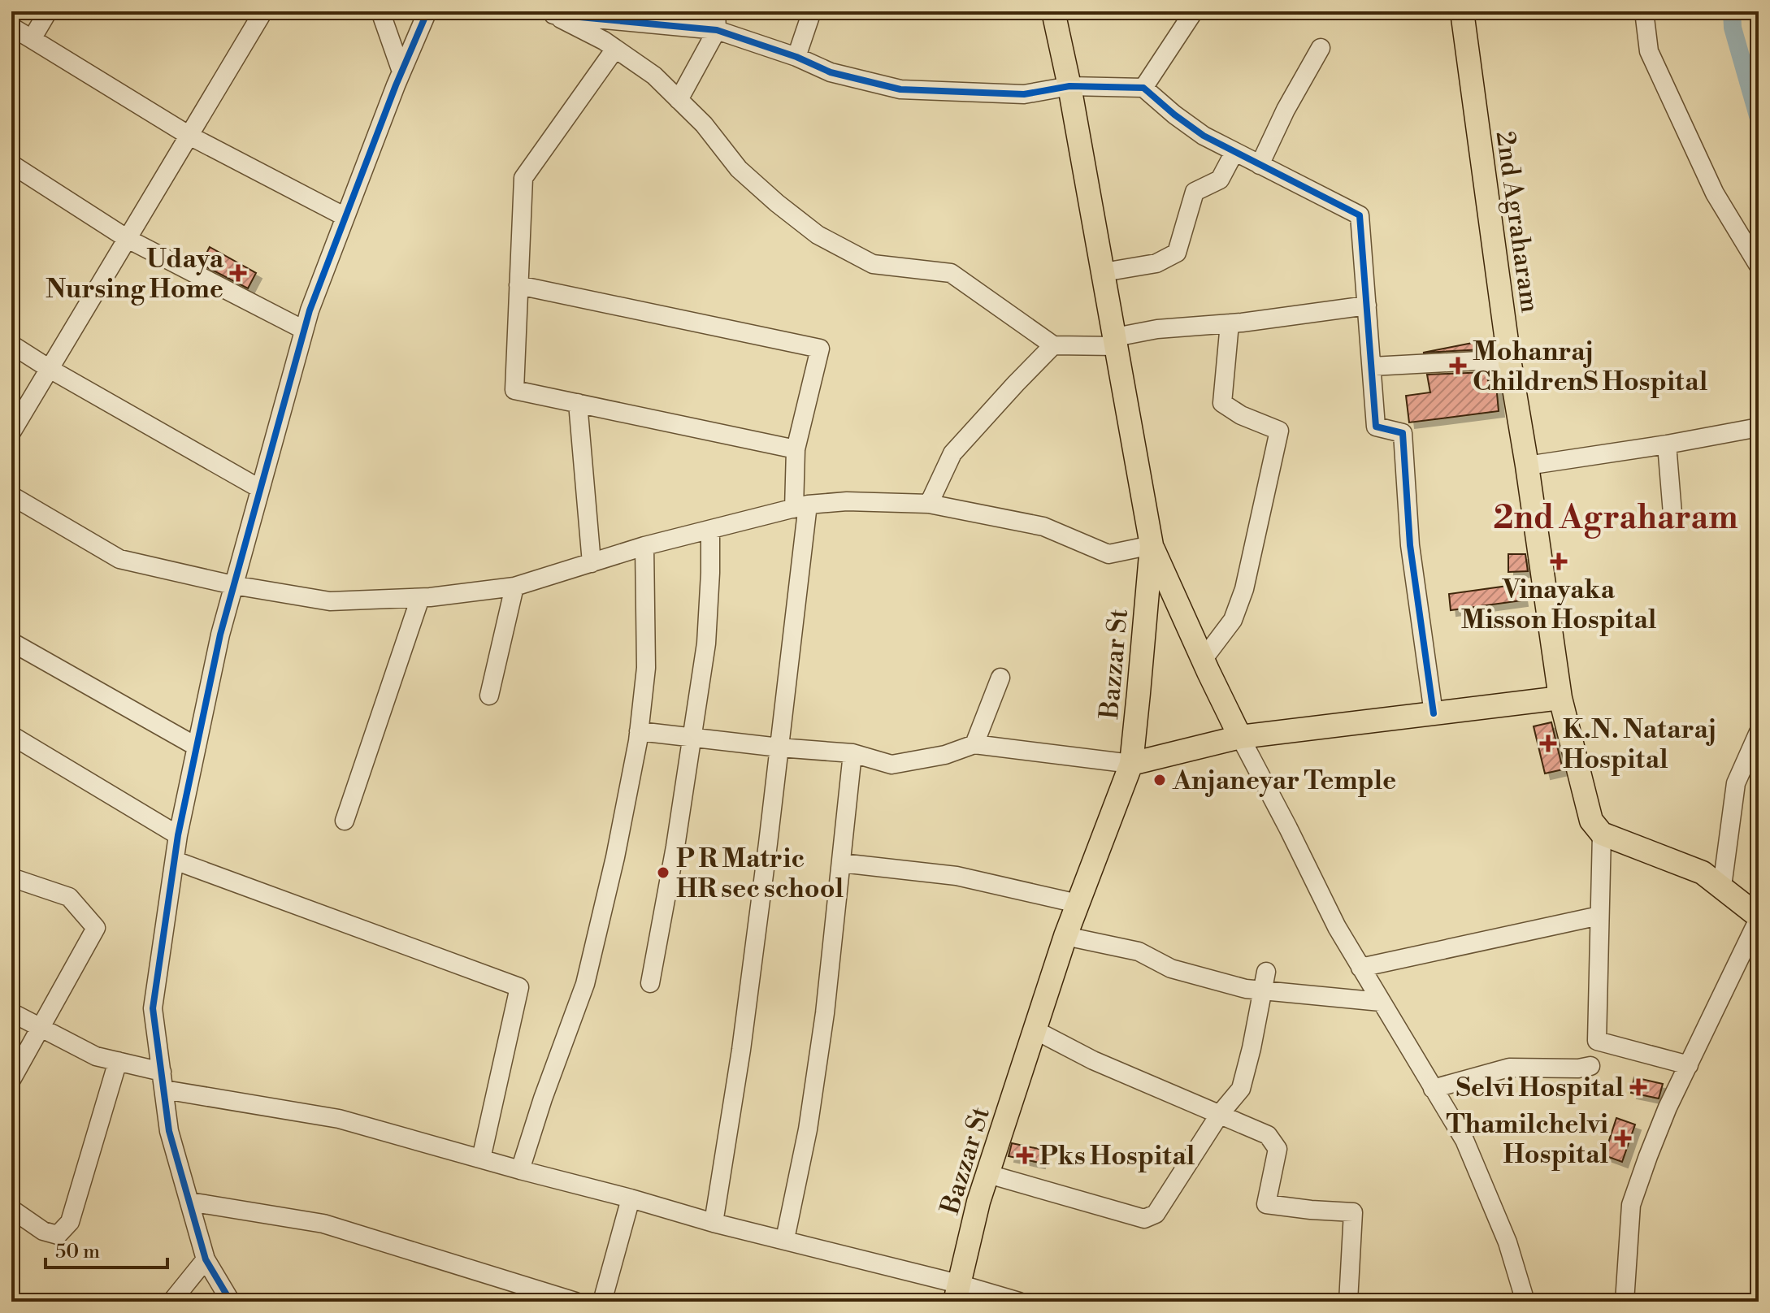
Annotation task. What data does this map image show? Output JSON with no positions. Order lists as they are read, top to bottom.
{
  "streets": {
    "main road": ["2nd Agraharam", "Bazzar St"]
  },
  "districts": ["2nd Agraharam"],
  "places": {
    "health": [
      "Udaya Nursing Home",
      "Mohanraj ChildrenS Hospital",
      "Vinayaka Misson Hospital",
      "K.N. Nataraj Hospital",
      "Selvi Hospital",
      "Thamilchelvi Hospital",
      "Pks Hospital"
    ],
    "other": ["Anjaneyar Temple", "P R Matric HR sec school"]
  },
  "scale_bar": "50 m"
}
